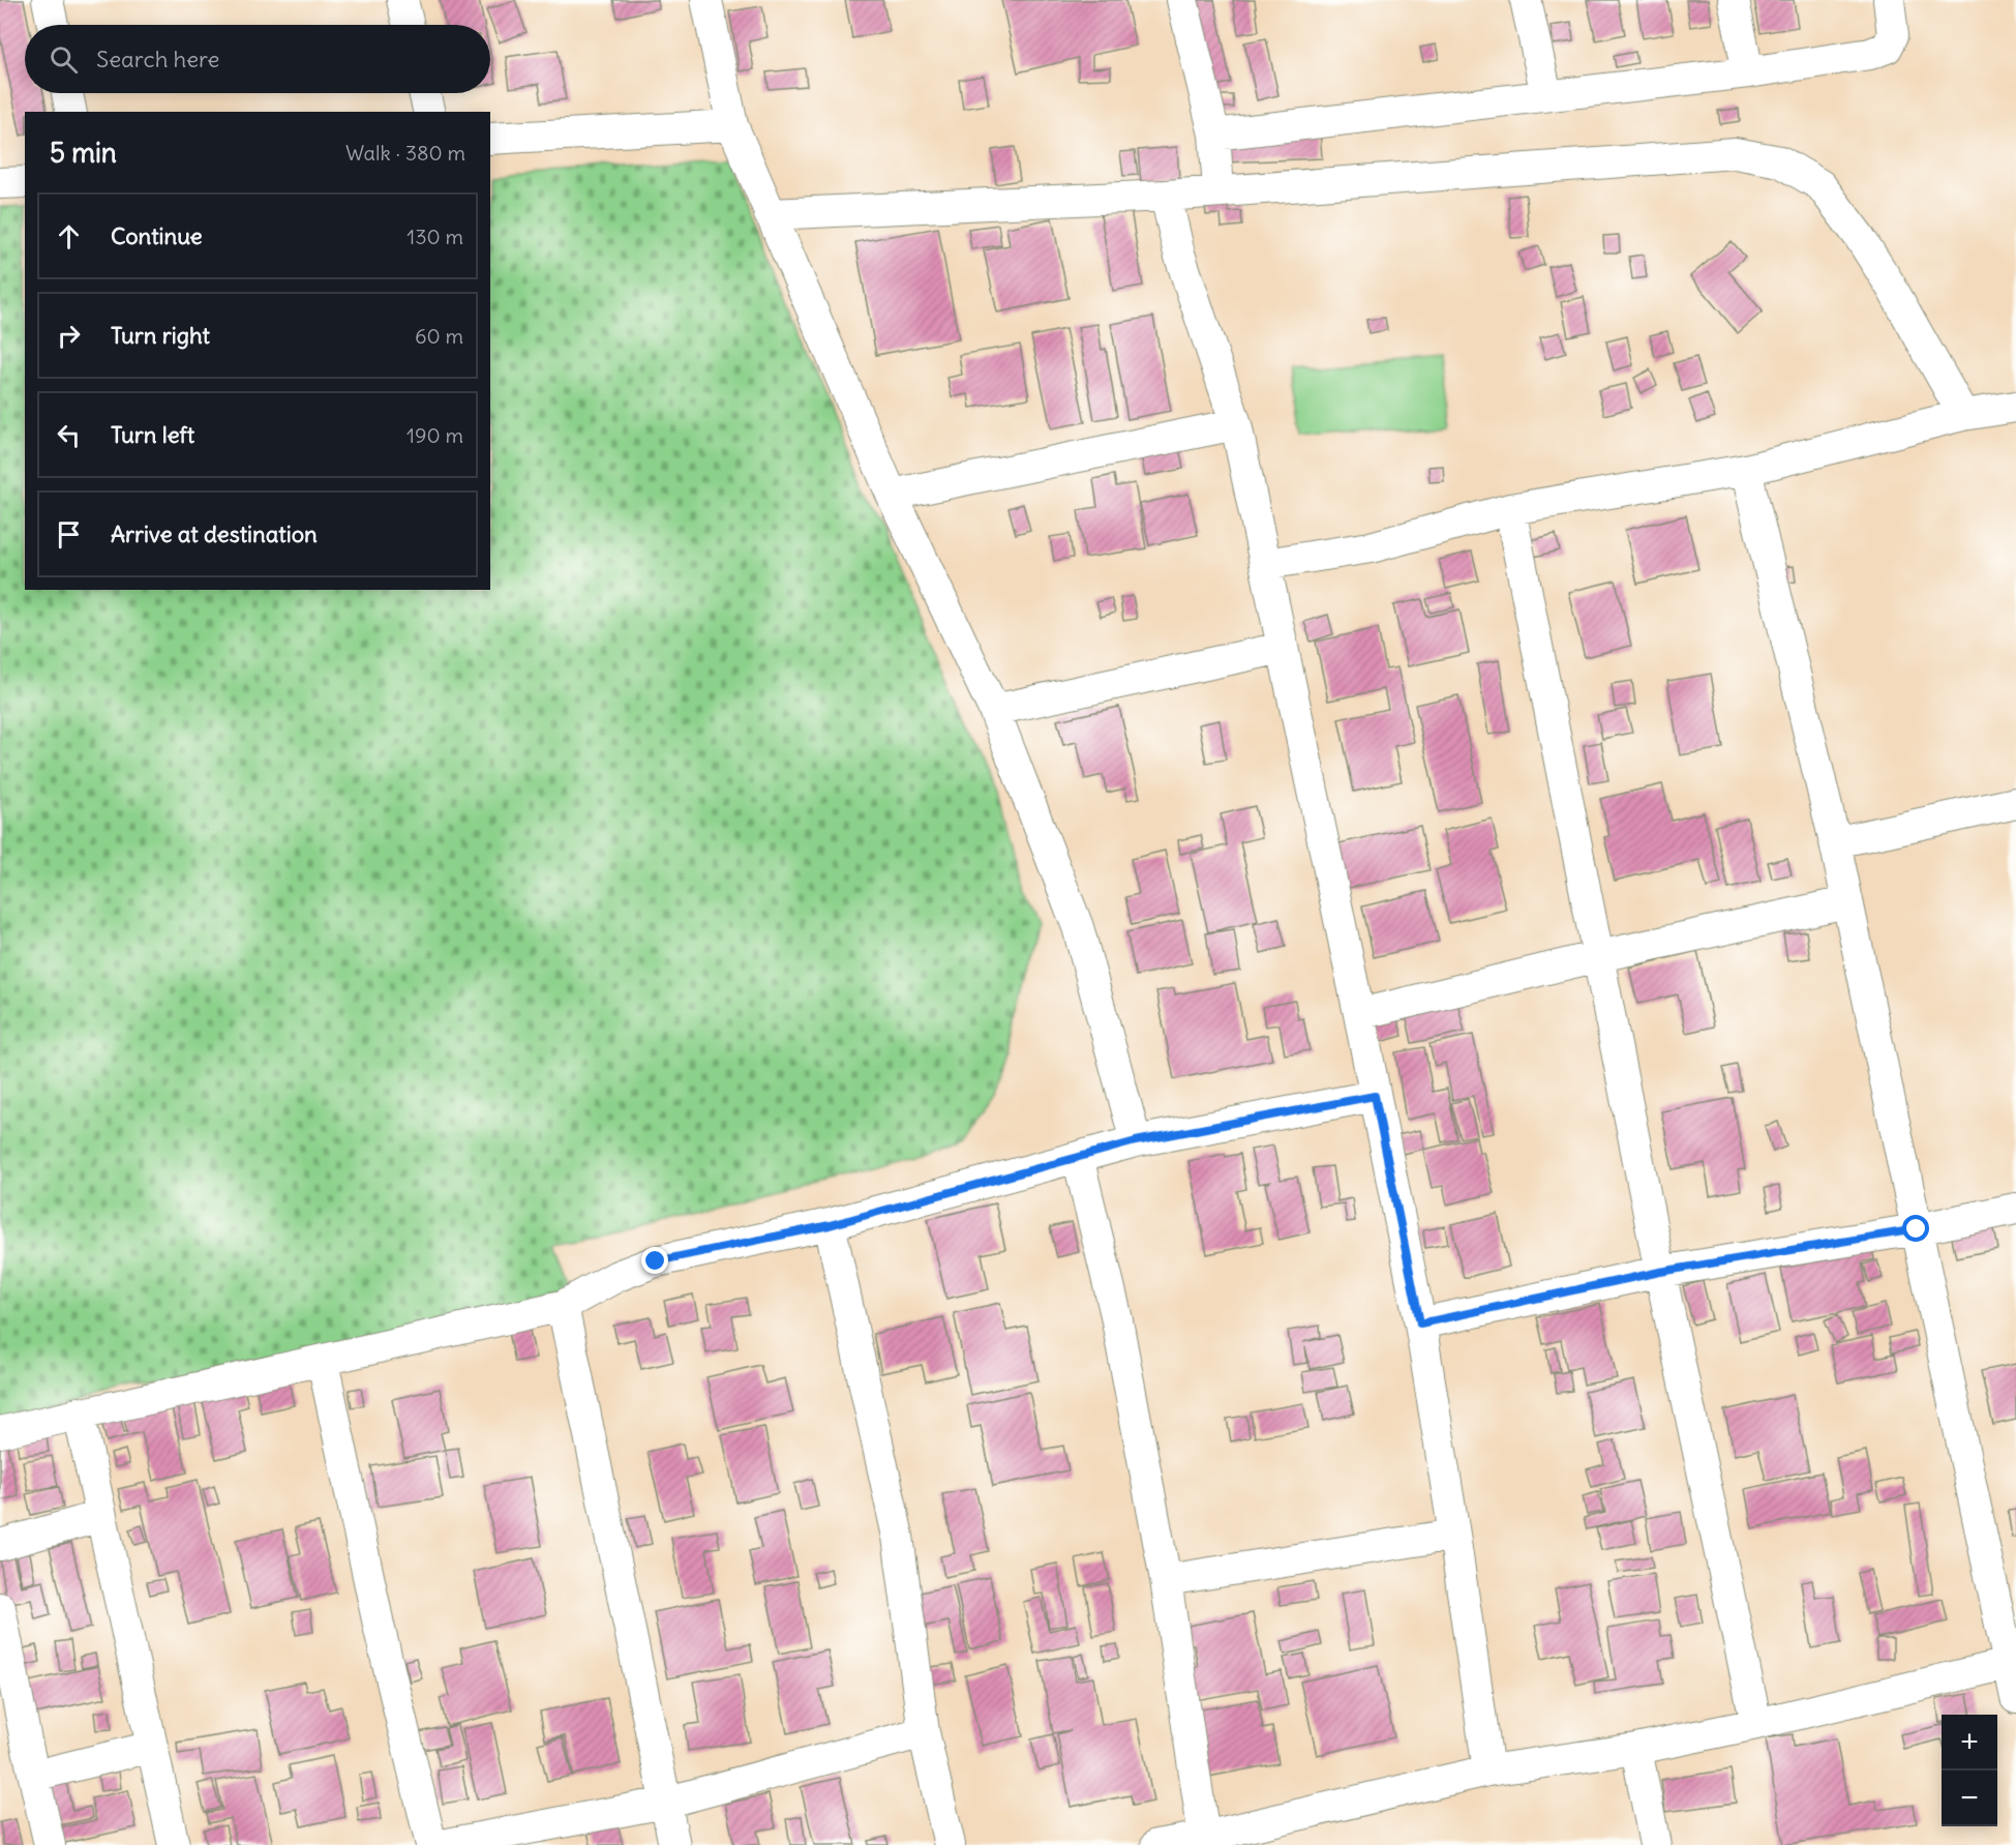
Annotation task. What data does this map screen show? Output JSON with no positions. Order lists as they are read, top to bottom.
{
  "page": {
    "search": "Search here",
    "heading": ["5 min", "Walk · 380 m"],
    "list": [
      ["Continue", "130 m"],
      ["Turn right", "60 m"],
      ["Turn left", "190 m"],
      "Arrive at destination"
    ],
    "map_buttons": ["+", "−"]
  }
}
